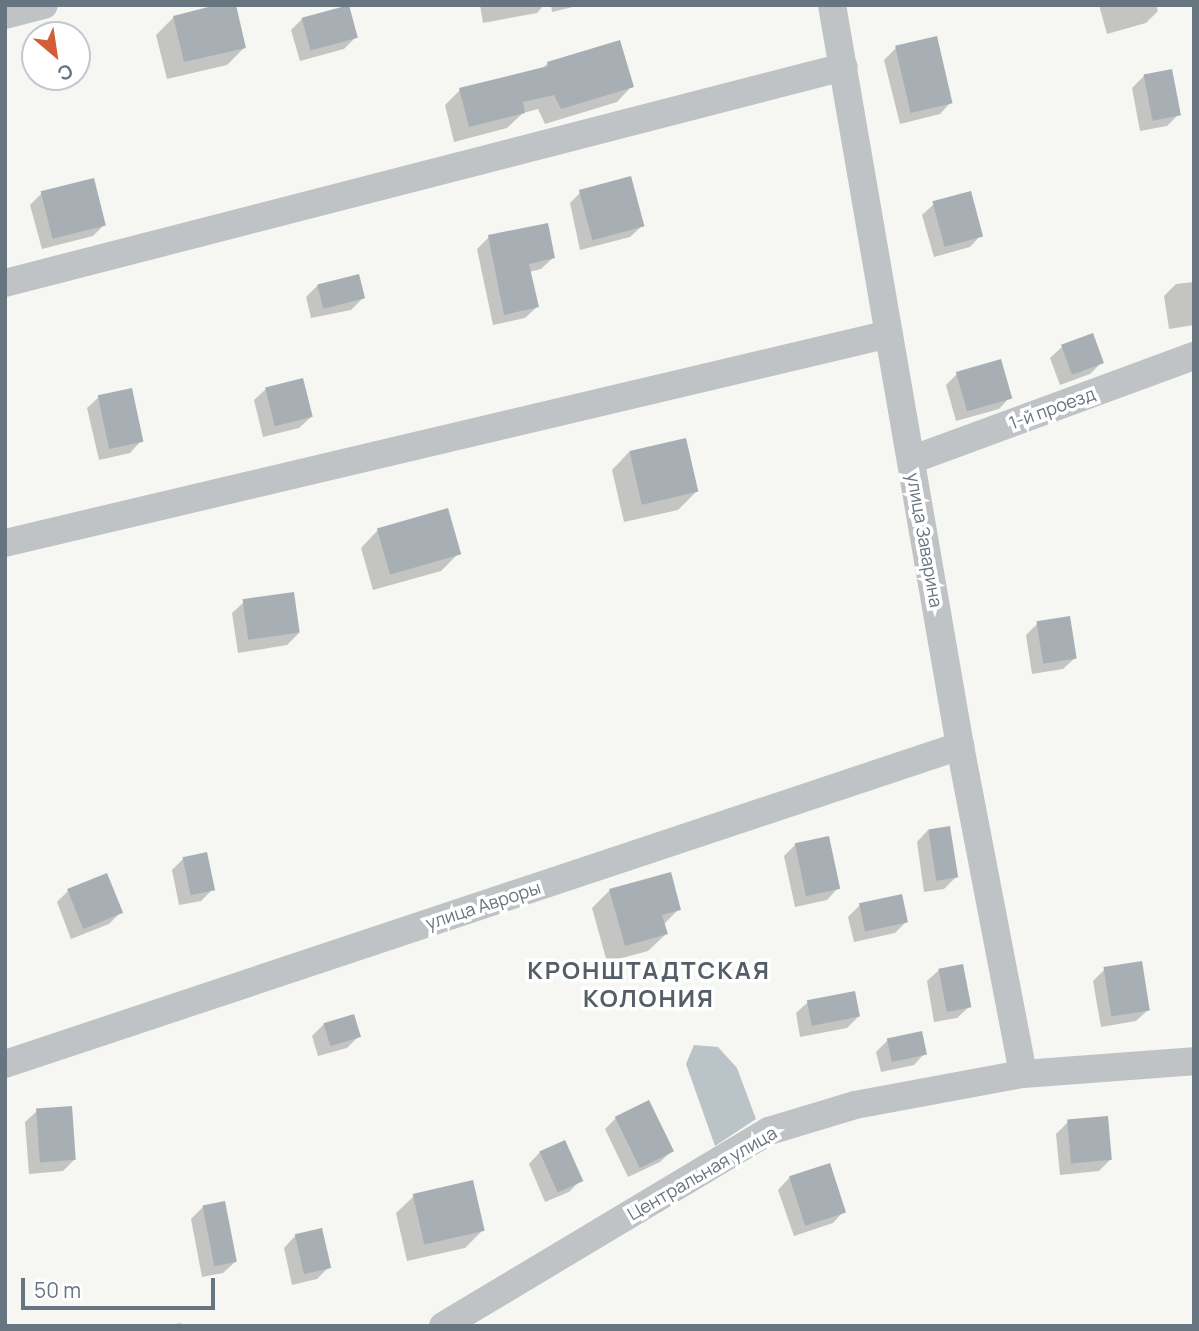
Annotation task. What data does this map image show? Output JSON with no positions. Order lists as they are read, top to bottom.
{
  "streets": {
    "street": [
      "1-й проезд",
      "улица Заварина",
      "улица Авроры",
      "Центральная улица"
    ]
  },
  "crossings": [
    ["1-й проезд", "улица Заварина"],
    ["улица Заварина", "улица Авроры"],
    ["улица Заварина", "Центральная улица"]
  ],
  "districts": ["КРОНШТАДТСКАЯ КОЛОНИЯ"],
  "scale_bar": "50 m",
  "north": "bottom right"
}
